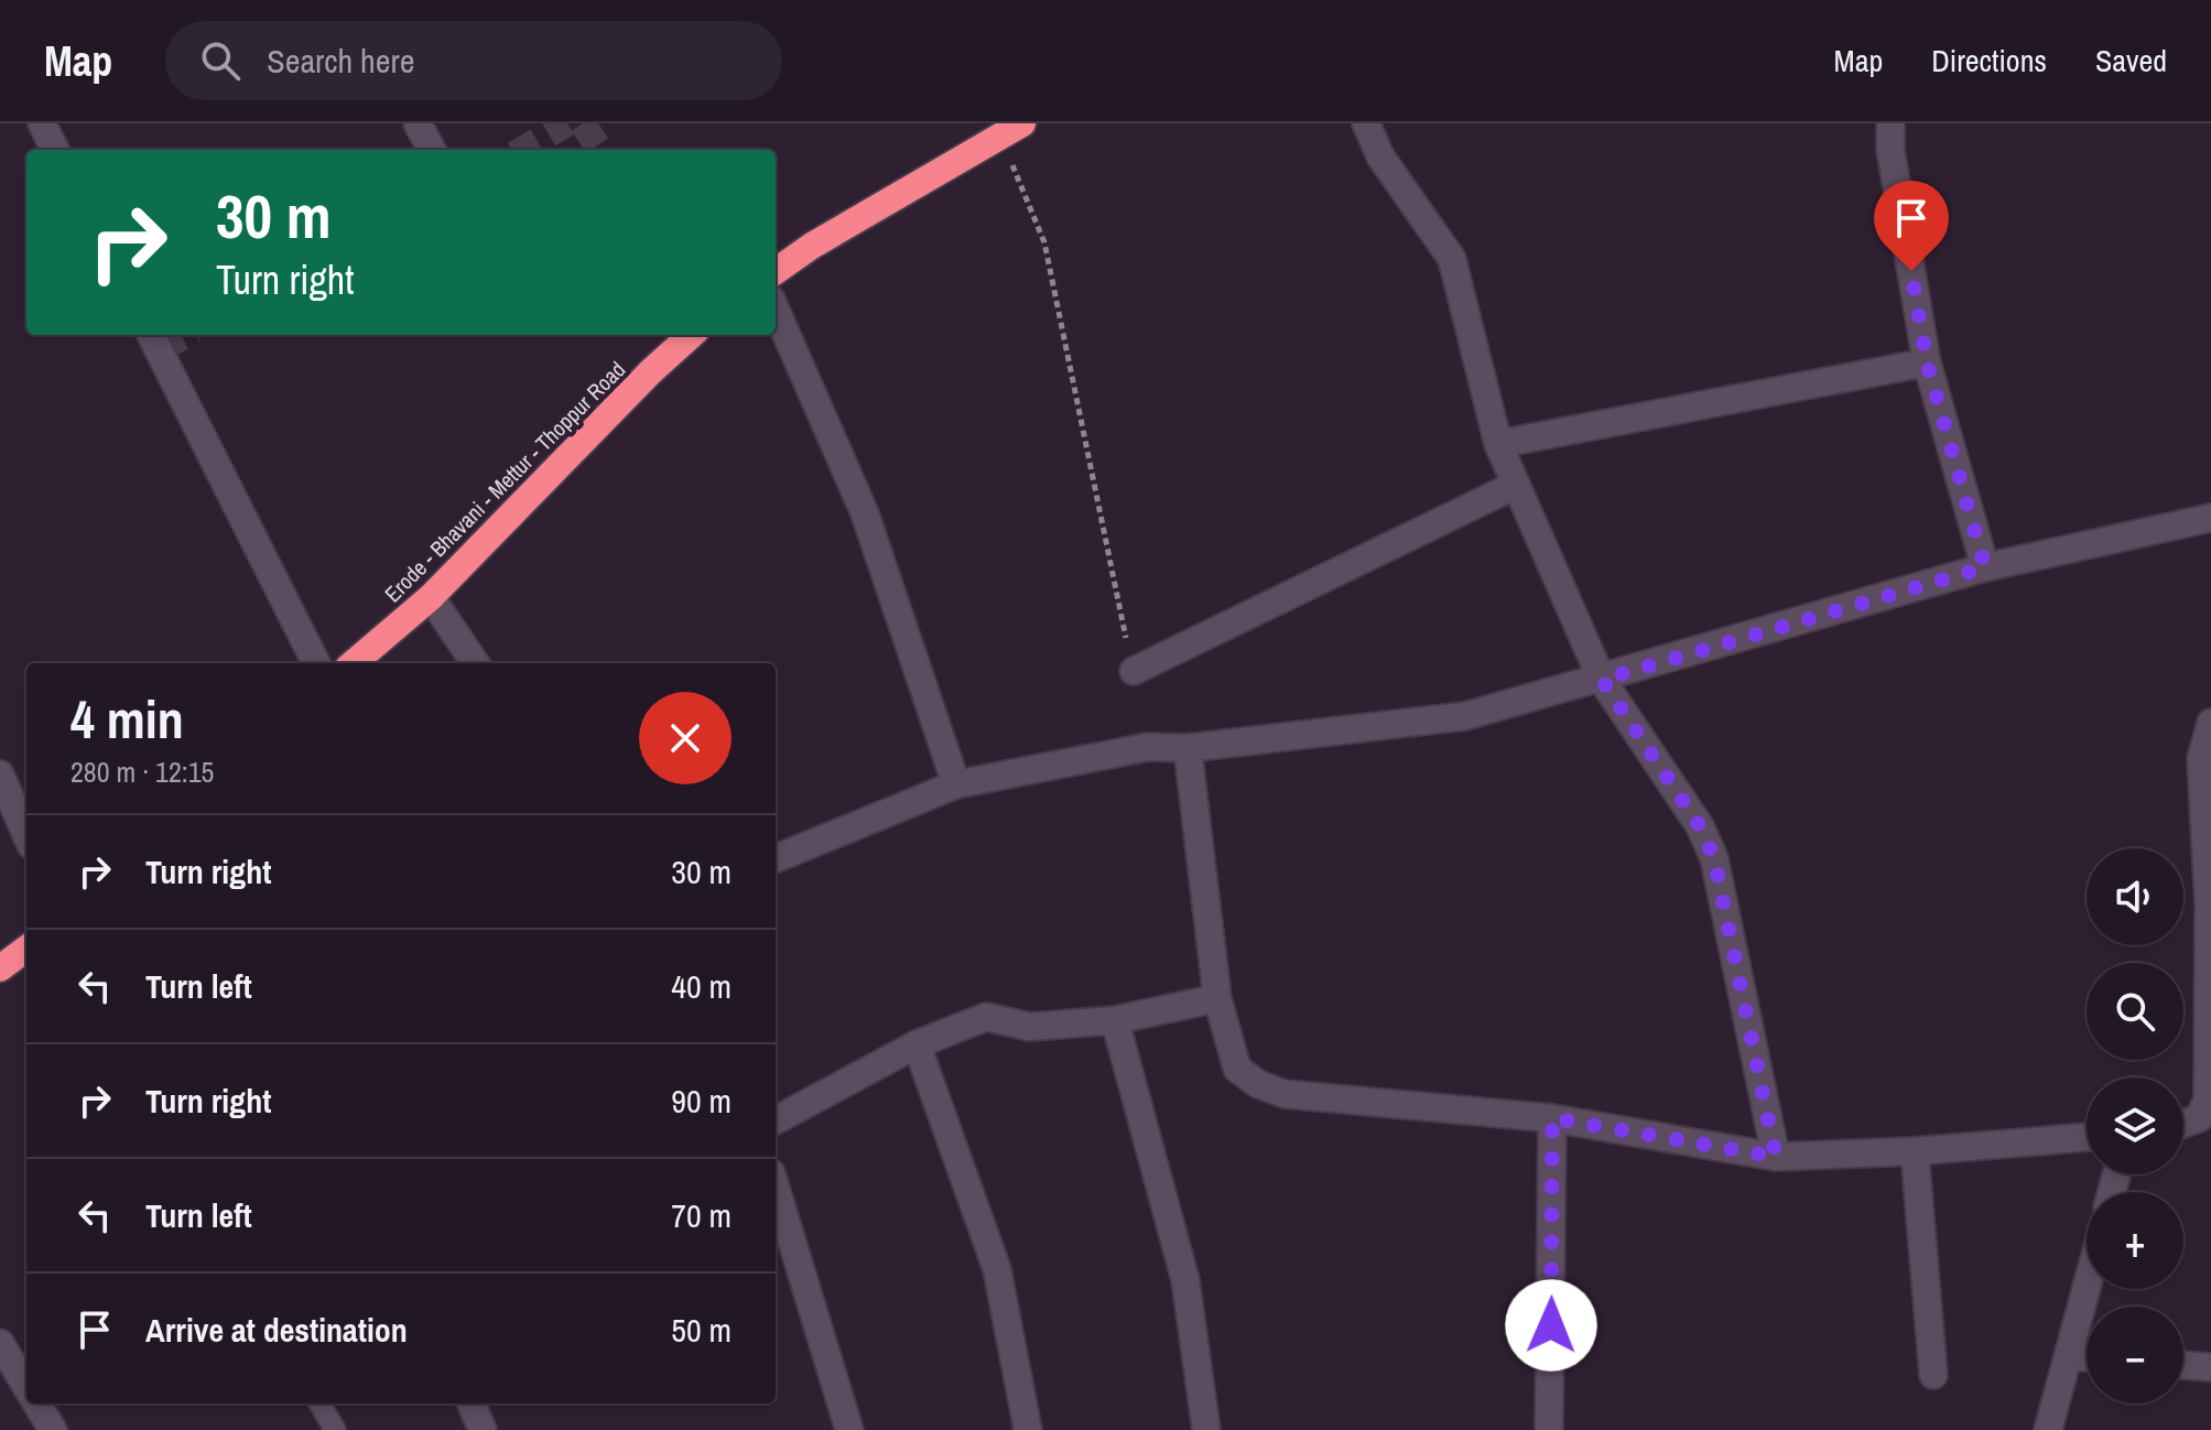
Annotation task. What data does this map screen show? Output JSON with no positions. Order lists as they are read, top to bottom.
{
  "streets": {
    "highway": ["Erode - Bhavani - Mettur - Thoppur Road"]
  },
  "page": {
    "header": "Map",
    "search": "Search here",
    "nav": ["Map", "Directions", "Saved"],
    "turn": ["30 m", "Turn right"],
    "heading": ["4 min", "280 m · 12:15"],
    "list": [
      {
        "name": "Turn right",
        "value": "30 m"
      },
      {
        "name": "Turn left",
        "value": "40 m"
      },
      {
        "name": "Turn right",
        "value": "90 m"
      },
      {
        "name": "Turn left",
        "value": "70 m"
      },
      {
        "name": "Arrive at destination",
        "value": "50 m"
      }
    ],
    "map_buttons": ["+", "−"]
  }
}
